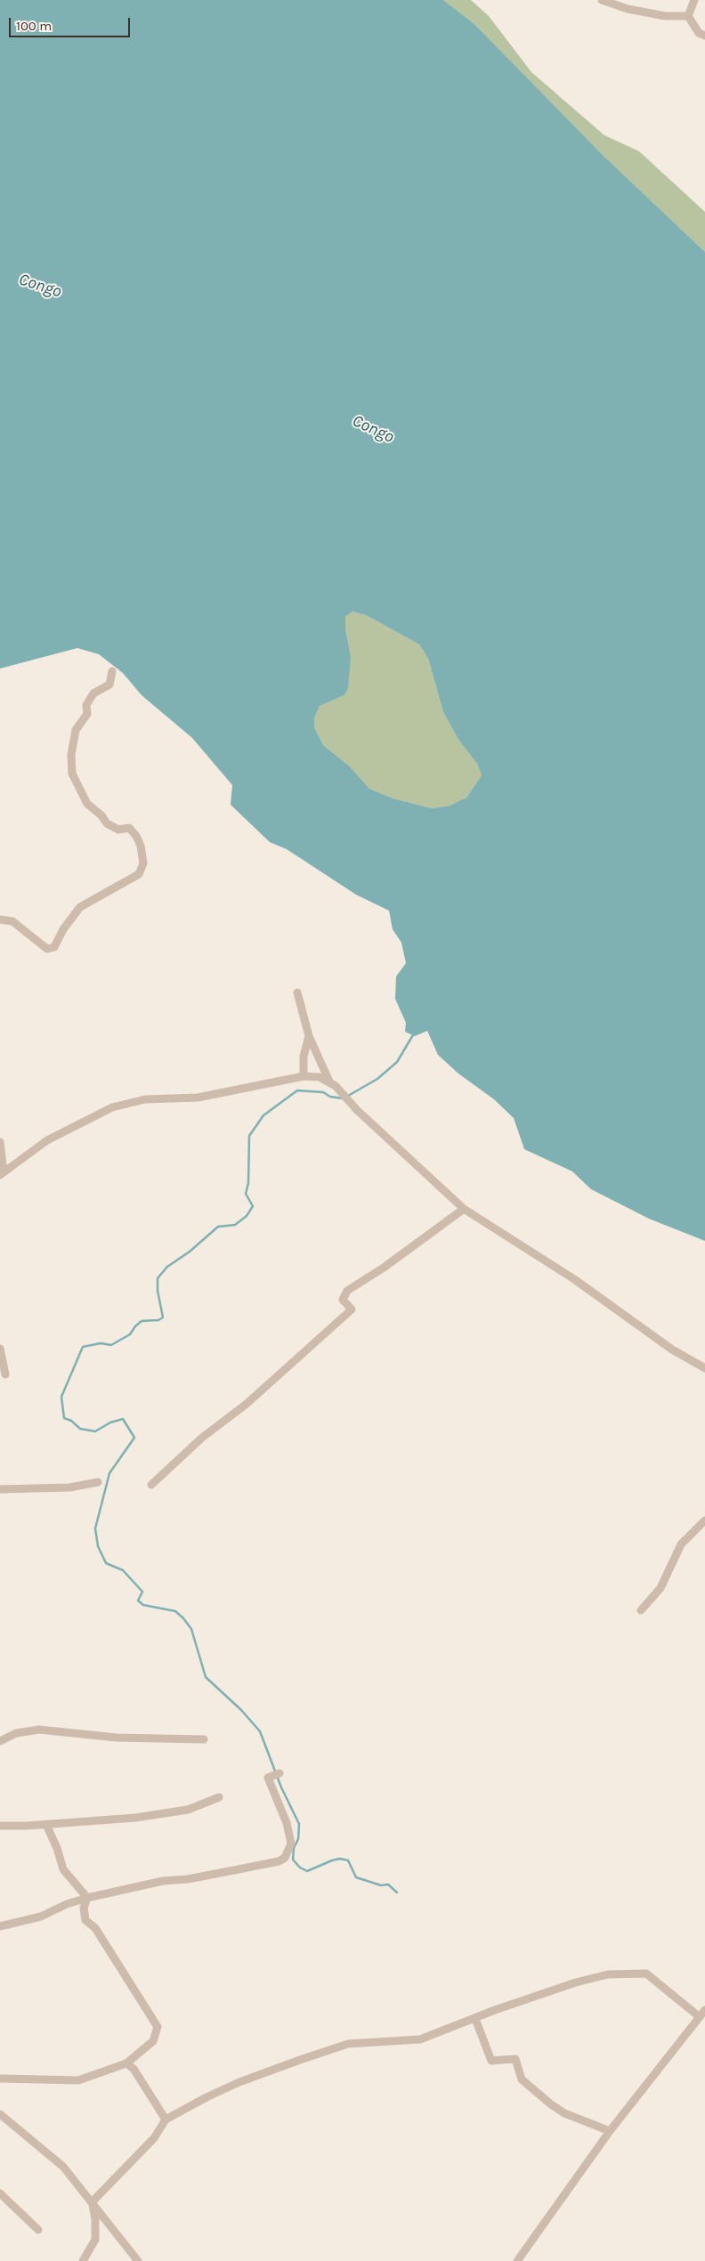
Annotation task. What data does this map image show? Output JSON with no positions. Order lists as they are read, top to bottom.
{
  "water": ["Congo"],
  "scale_bar": "100 m"
}
